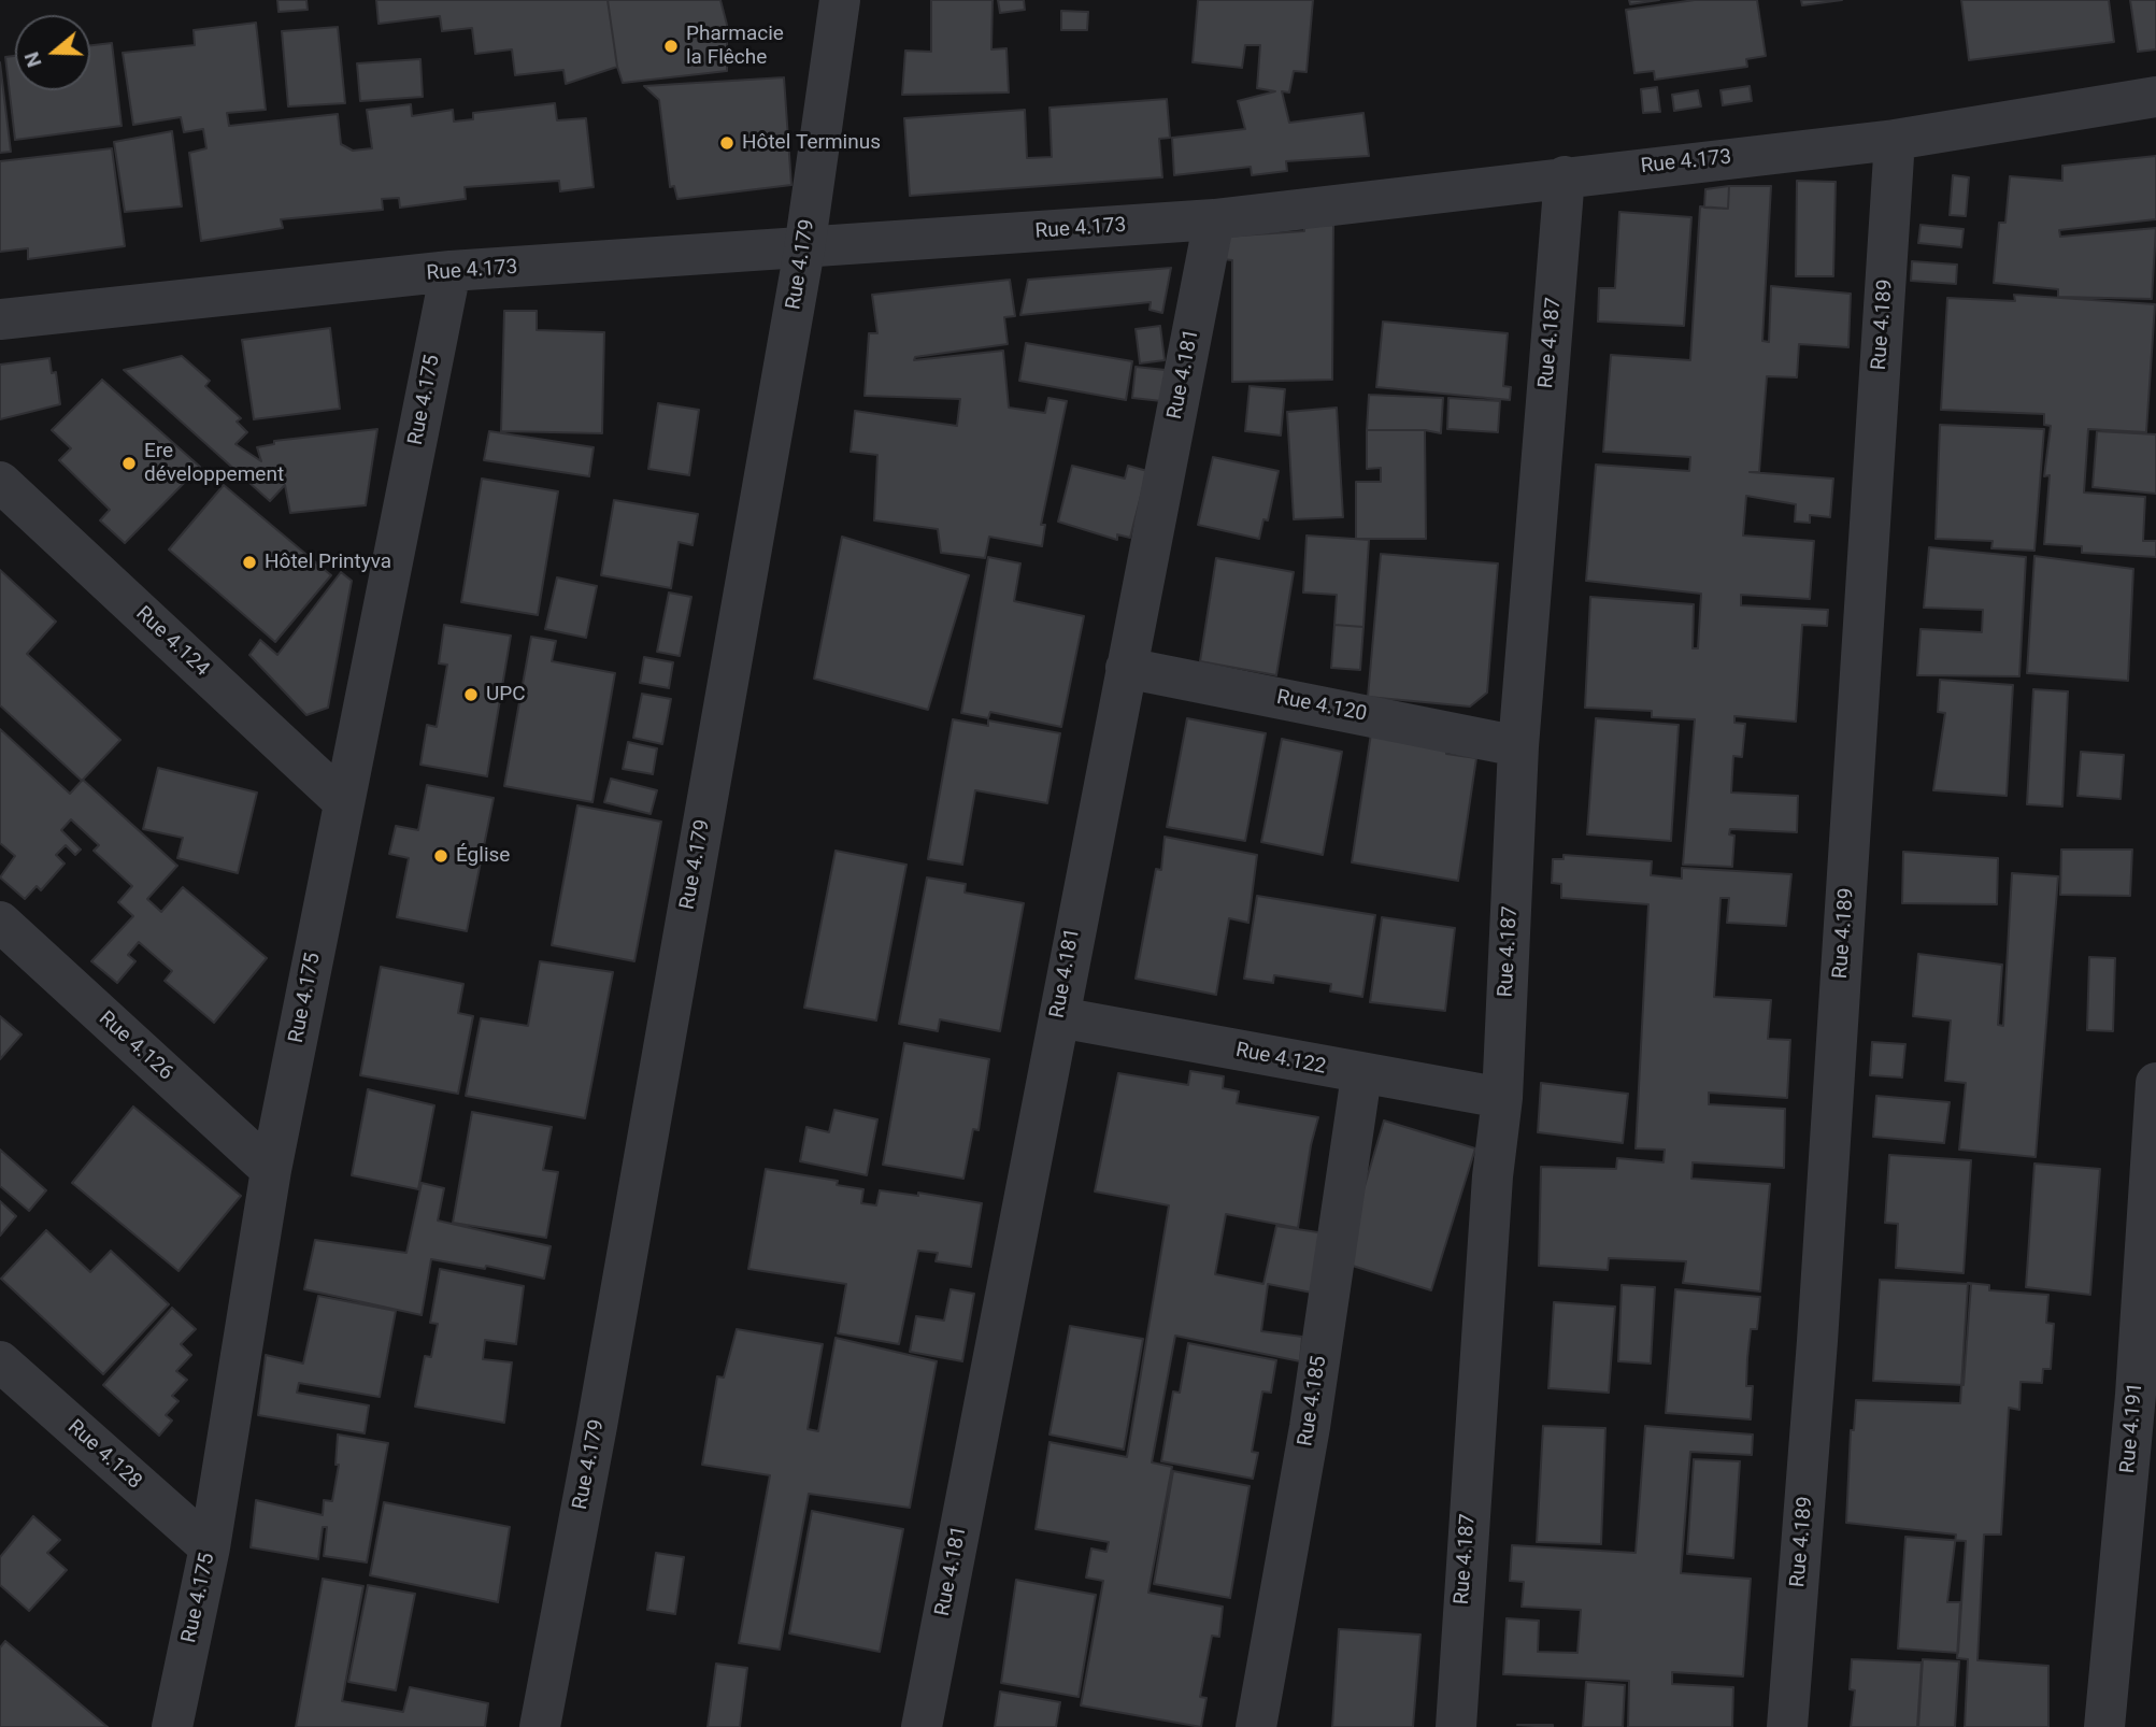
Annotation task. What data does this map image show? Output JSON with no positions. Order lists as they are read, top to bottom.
{
  "streets": {
    "street": [
      "Rue 4.173",
      "Rue 4.179",
      "Rue 4.189",
      "Rue 4.187",
      "Rue 4.181",
      "Rue 4.175",
      "Rue 4.124",
      "Rue 4.120",
      "Rue 4.126",
      "Rue 4.122",
      "Rue 4.185",
      "Rue 4.191",
      "Rue 4.128"
    ]
  },
  "crossings": [
    ["Rue 4.173", "Rue 4.179"],
    ["Rue 4.173", "Rue 4.189"],
    ["Rue 4.173", "Rue 4.187"],
    ["Rue 4.173", "Rue 4.181"],
    ["Rue 4.173", "Rue 4.175"],
    ["Rue 4.187", "Rue 4.120"],
    ["Rue 4.187", "Rue 4.122"],
    ["Rue 4.181", "Rue 4.120"],
    ["Rue 4.181", "Rue 4.122"],
    ["Rue 4.175", "Rue 4.124"],
    ["Rue 4.175", "Rue 4.126"],
    ["Rue 4.175", "Rue 4.128"],
    ["Rue 4.122", "Rue 4.185"]
  ],
  "places": [
    "Pharmacie la Flêche",
    "Hôtel Terminus",
    "Ere développement",
    "Hôtel Printyva",
    "UPC",
    "Église"
  ],
  "north": "left"
}
